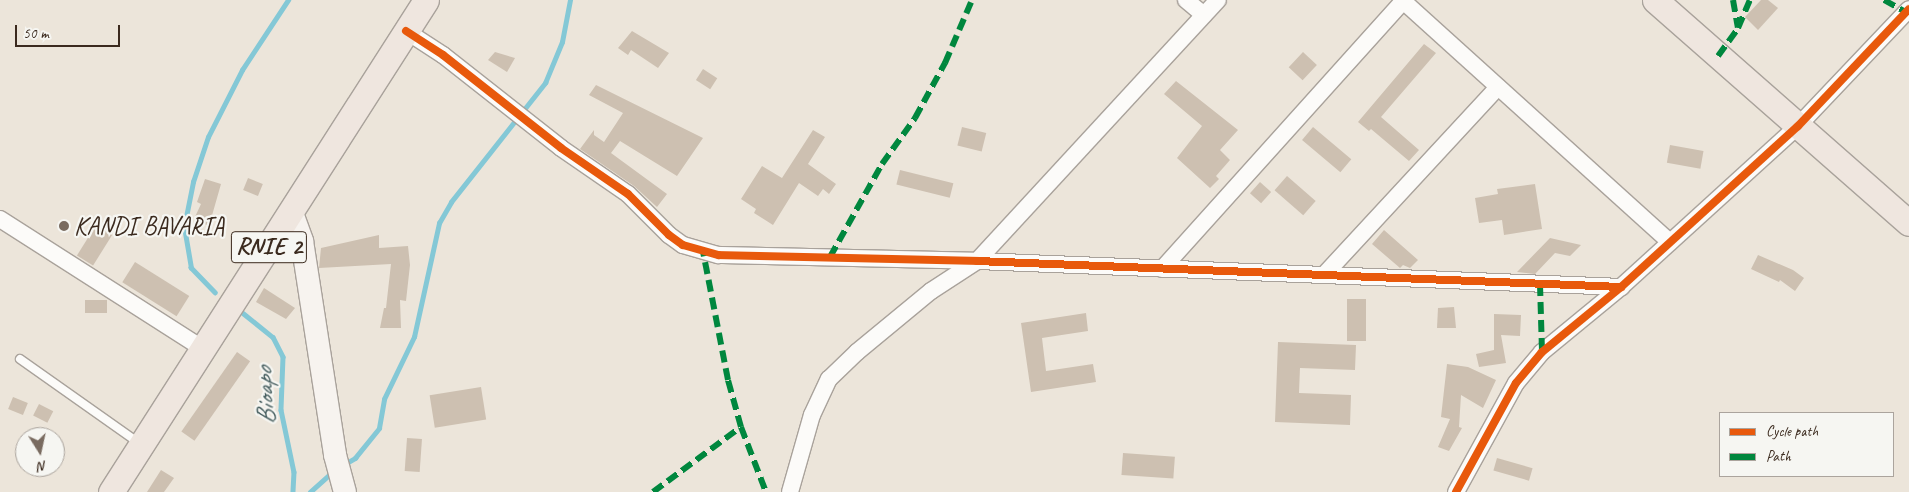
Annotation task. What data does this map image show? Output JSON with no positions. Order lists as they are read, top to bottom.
{
  "streets": {
    "main road": ["RNIE 2"]
  },
  "water": ["Bioapo"],
  "places": ["KANDI BAVARIA"],
  "legend": ["Cycle path", "Path"],
  "scale_bar": "50 m",
  "north": "bottom"
}
